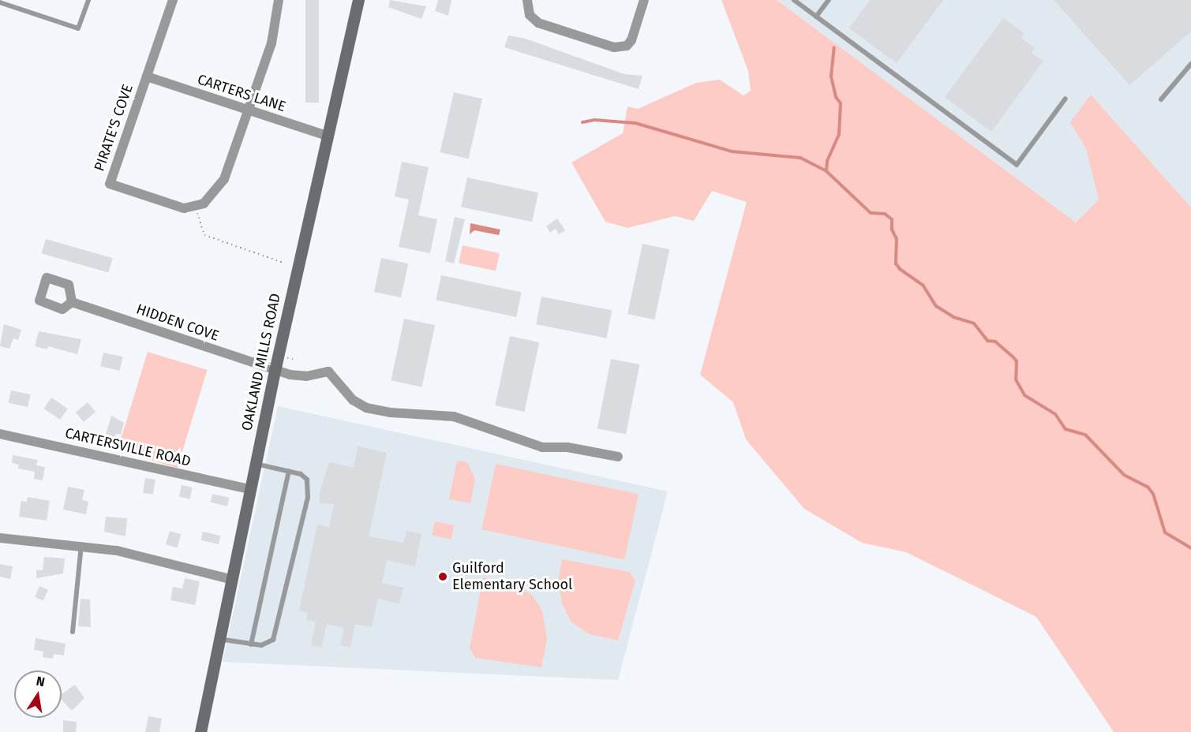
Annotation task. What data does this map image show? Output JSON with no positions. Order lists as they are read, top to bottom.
{
  "streets": {
    "street": [
      "CARTERS LANE",
      "PIRATE'S COVE",
      "HIDDEN COVE",
      "OAKLAND MILLS ROAD",
      "CARTERSVILLE ROAD"
    ]
  },
  "crossings": [
    ["CARTERS LANE", "PIRATE'S COVE"],
    ["CARTERS LANE", "OAKLAND MILLS ROAD"],
    ["HIDDEN COVE", "OAKLAND MILLS ROAD"],
    ["OAKLAND MILLS ROAD", "CARTERSVILLE ROAD"]
  ],
  "places": ["Guilford Elementary School"],
  "north": "top"
}
